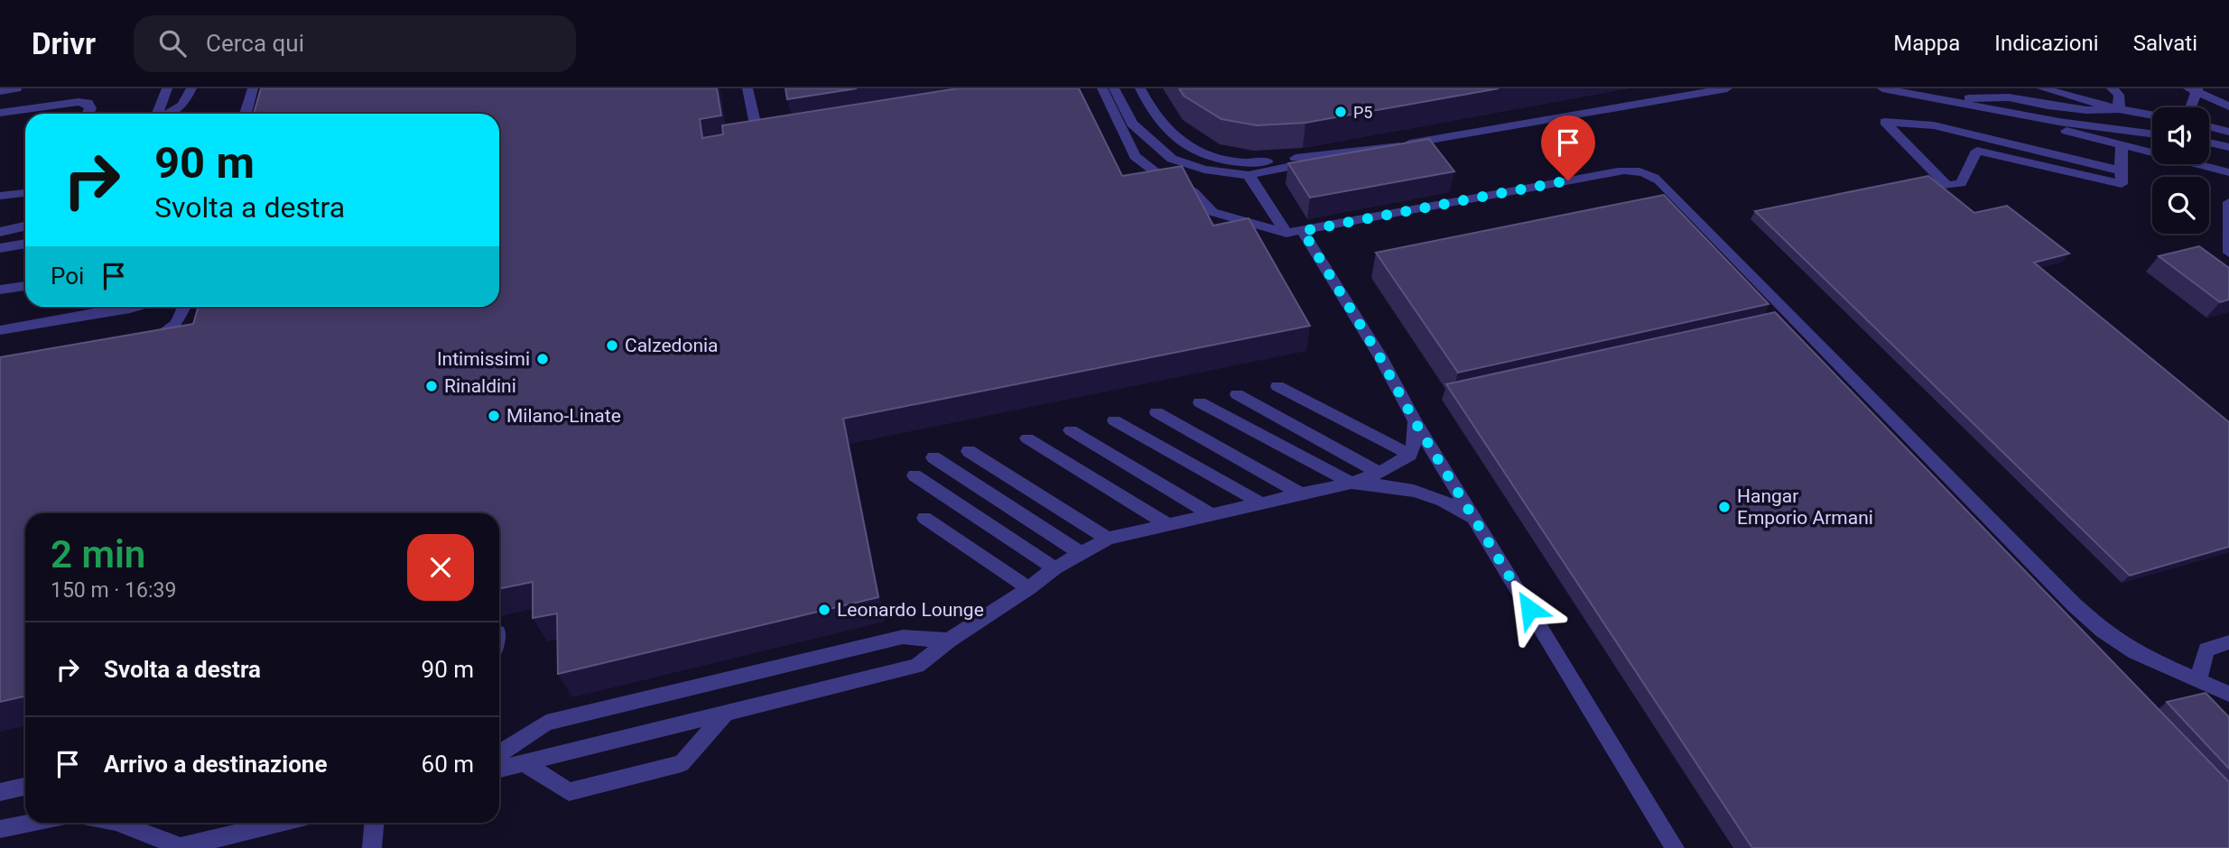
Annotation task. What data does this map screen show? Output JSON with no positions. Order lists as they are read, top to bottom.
{
  "places": [
    "P5",
    "Calzedonia",
    "Intimissimi",
    "Rinaldini",
    "Milano-Linate",
    "Hangar Emporio Armani",
    "Leonardo Lounge"
  ],
  "page": {
    "header": "Drivr",
    "search": "Cerca qui",
    "nav": ["Mappa", "Indicazioni", "Salvati"],
    "turn": ["90 m", "Svolta a destra"],
    "then": "Poi",
    "heading": ["2 min", "150 m · 16:39"],
    "list": [
      {
        "name": "Svolta a destra",
        "value": "90 m"
      },
      {
        "name": "Arrivo a destinazione",
        "value": "60 m"
      }
    ]
  }
}
